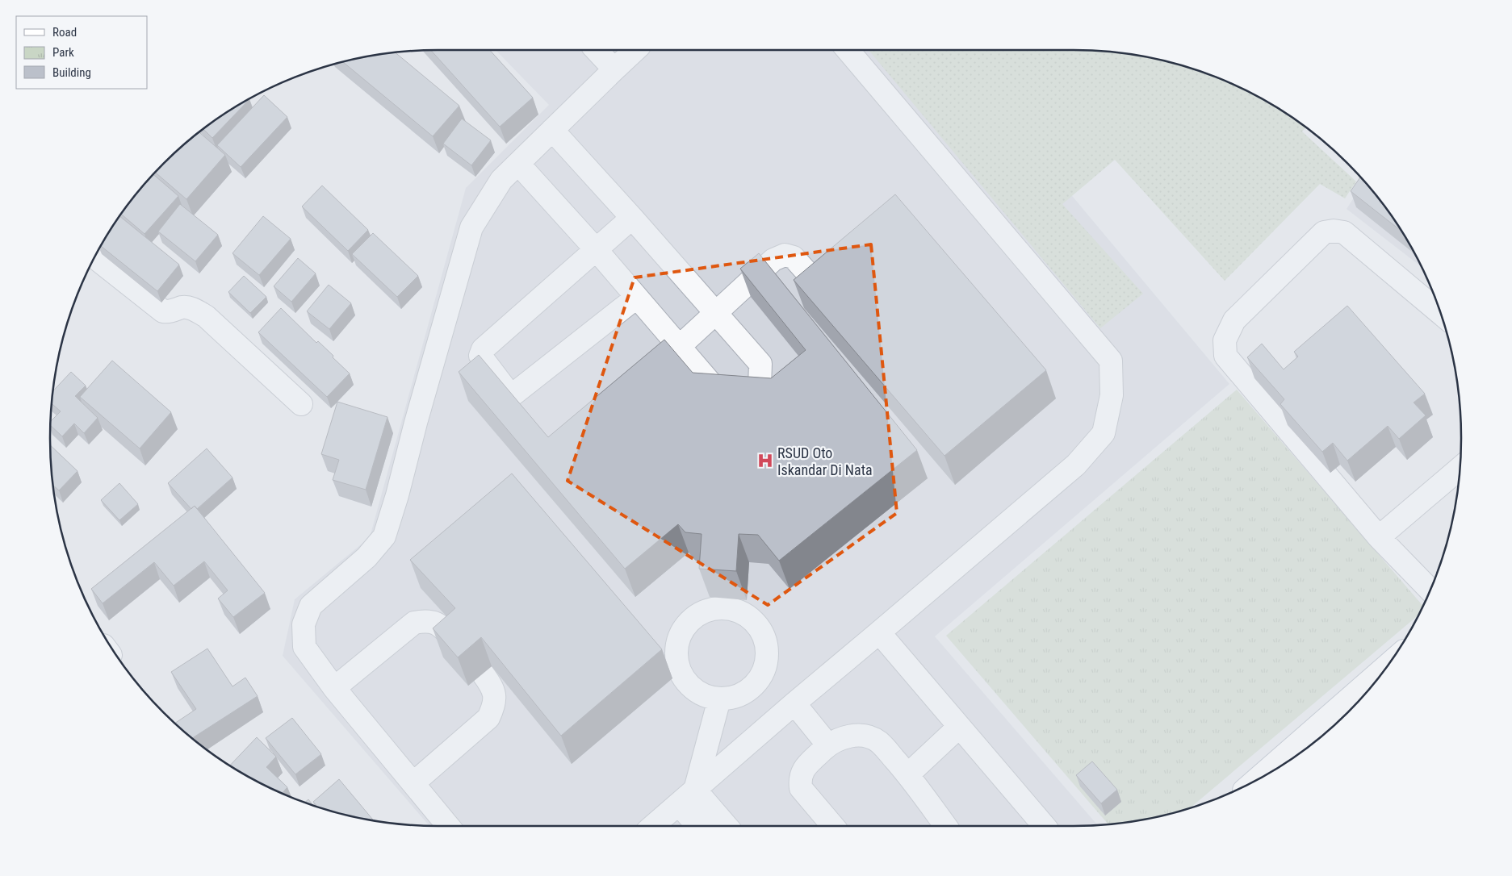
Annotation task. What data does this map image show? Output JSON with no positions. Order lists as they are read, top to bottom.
{
  "places": {
    "hospital": ["RSUD Oto Iskandar Di Nata"]
  },
  "legend": ["Road", "Park", "Building"]
}
